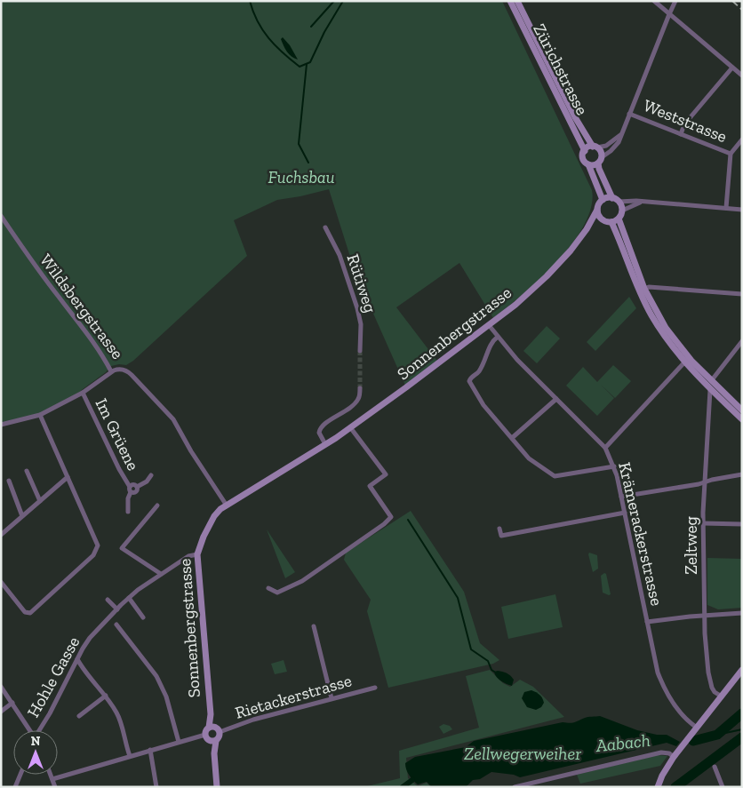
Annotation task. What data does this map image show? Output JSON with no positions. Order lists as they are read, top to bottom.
{
  "streets": {
    "main road": ["Zürichstrasse", "Sonnenbergstrasse"],
    "street": [
      "Weststrasse",
      "Rütiweg",
      "Wildsbergstrasse",
      "Im Grüene",
      "Krämerackerstrasse",
      "Zeltweg",
      "Hohle Gasse",
      "Rietackerstrasse"
    ]
  },
  "crossings": [
    ["Wildsbergstrasse", "Sonnenbergstrasse"],
    ["Sonnenbergstrasse", "Krämerackerstrasse"],
    ["Sonnenbergstrasse", "Hohle Gasse"],
    ["Sonnenbergstrasse", "Rietackerstrasse"]
  ],
  "water": ["Aabach", "Zellwegerweiher"],
  "parks": ["Fuchsbau"],
  "north": "top"
}
